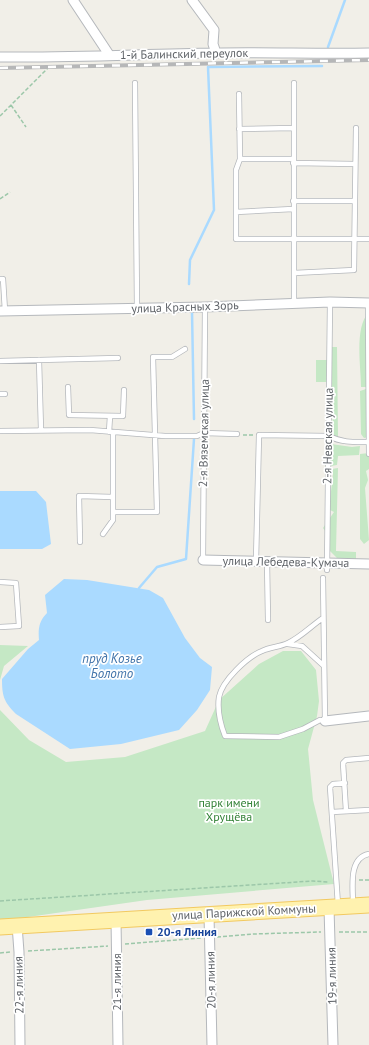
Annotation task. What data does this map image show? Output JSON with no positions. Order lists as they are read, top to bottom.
{
  "streets": {
    "main road": ["улица Парижской Коммуны"],
    "street": [
      "1-й Балинский переулок",
      "улица Красных Зорь",
      "улица Лебедева-Кумача",
      "19-я линия",
      "20-я линия",
      "21-я линия",
      "22-я линия"
    ],
    "lane": ["2-я Вяземская улица", "2-я Невская улица"]
  },
  "crossings": [
    ["улица Красных Зорь", "2-я Вяземская улица"],
    ["улица Красных Зорь", "2-я Невская улица"],
    ["2-я Вяземская улица", "улица Лебедева-Кумача"],
    ["2-я Невская улица", "улица Лебедева-Кумача"],
    ["улица Парижской Коммуны", "19-я линия"],
    ["улица Парижской Коммуны", "20-я линия"],
    ["улица Парижской Коммуны", "21-я линия"],
    ["улица Парижской Коммуны", "22-я линия"]
  ],
  "water": ["пруд Козье Болото"],
  "parks": ["парк имени Хрущёва"],
  "places": {
    "transit": ["20-я Линия"]
  }
}
